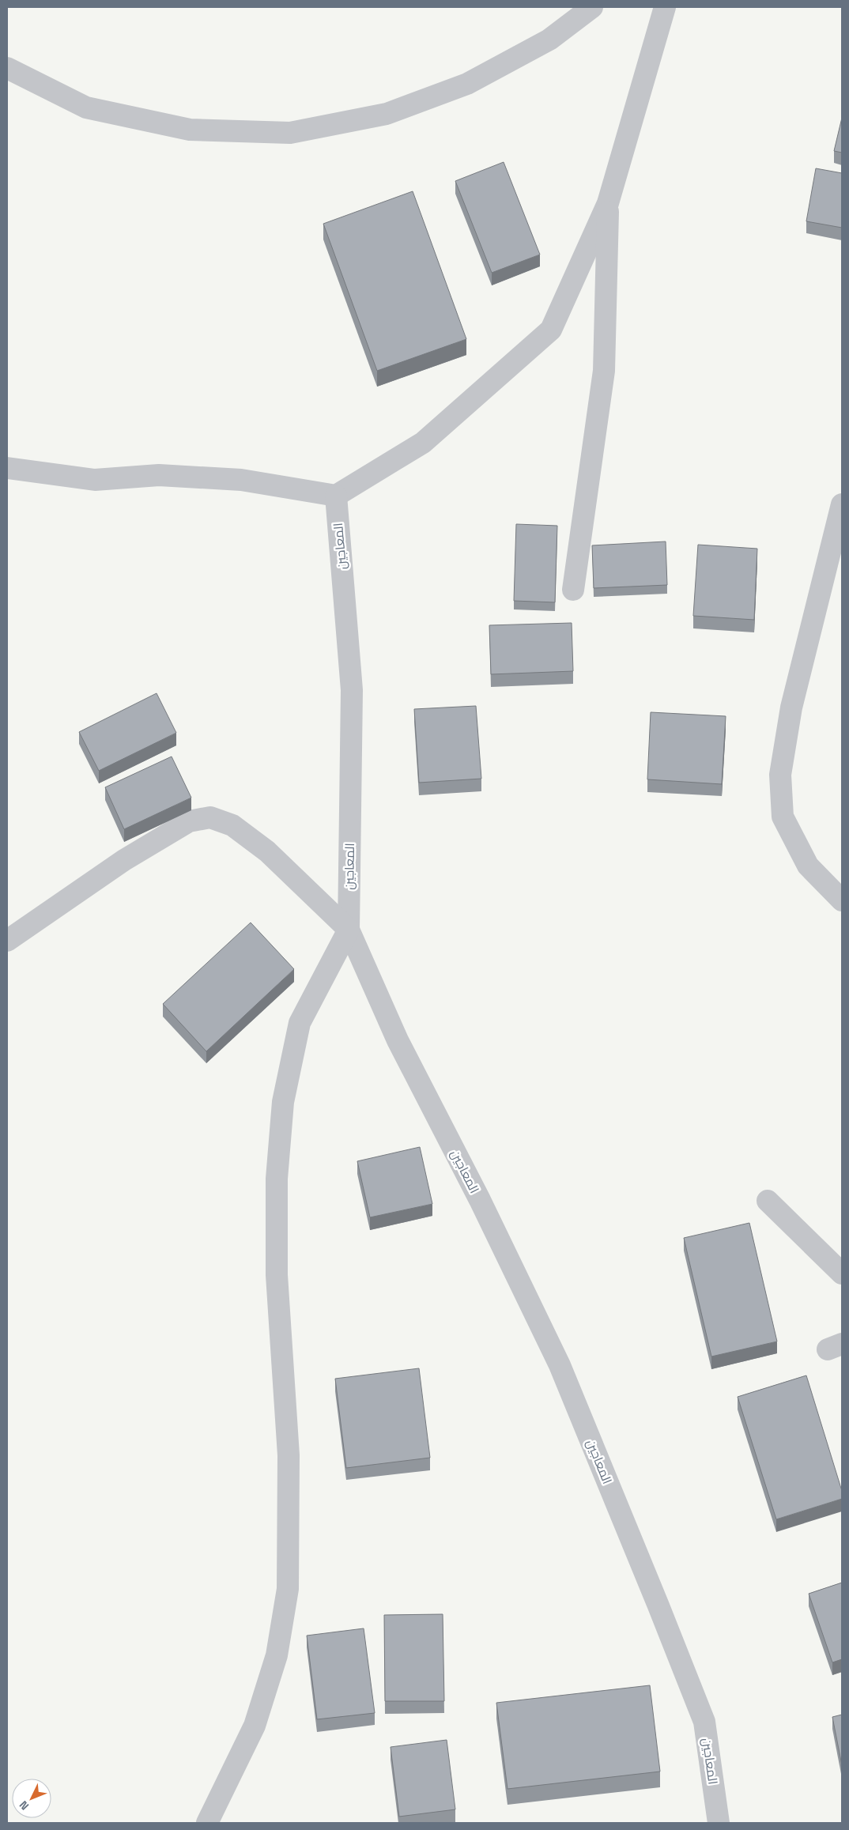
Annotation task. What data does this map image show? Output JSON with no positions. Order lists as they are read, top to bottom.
{
  "streets": {
    "street": ["المعاجين"]
  },
  "north": "bottom left"
}
